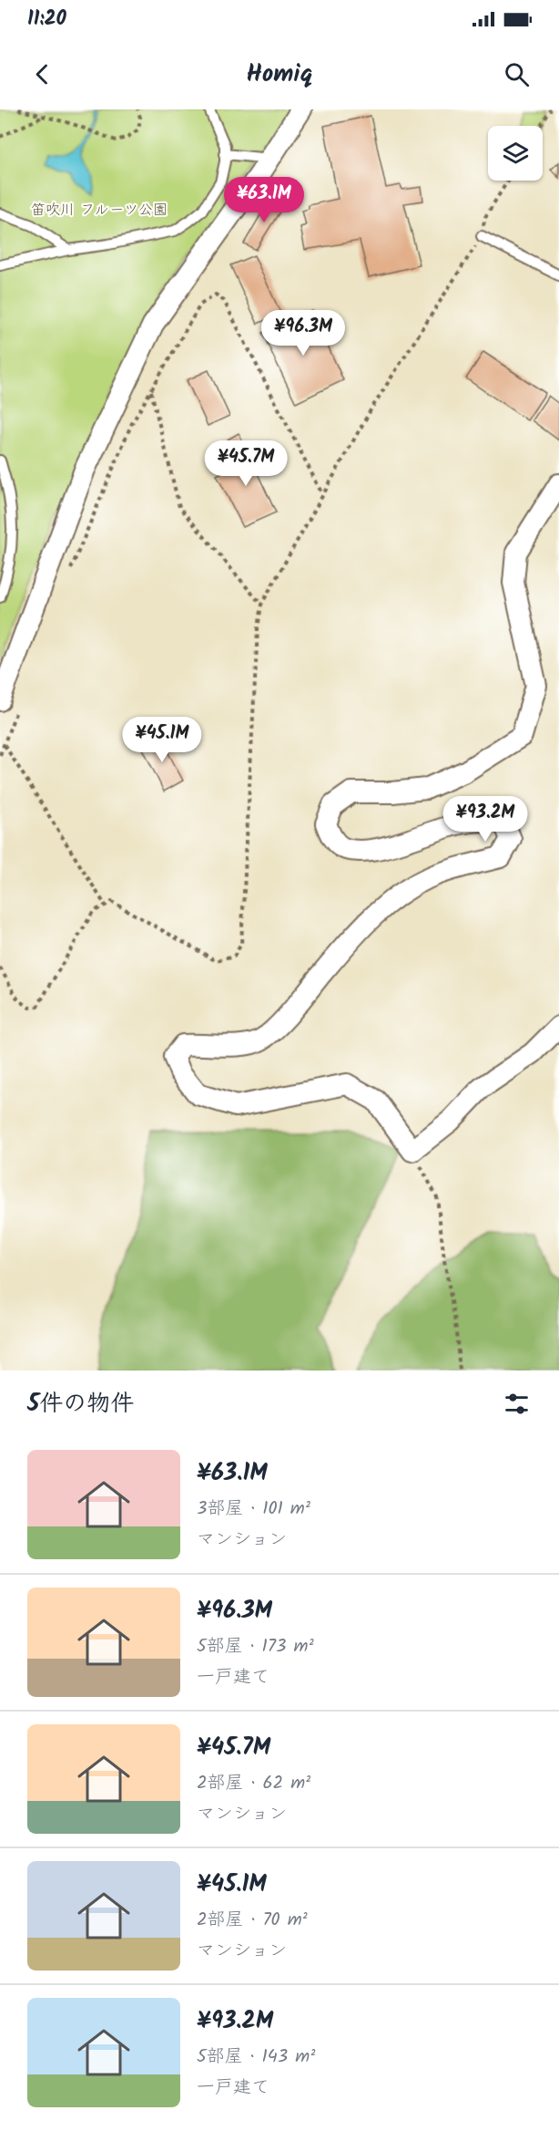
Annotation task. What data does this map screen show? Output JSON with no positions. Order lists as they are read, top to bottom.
{
  "parks": ["笛吹川 フルーツ公園"],
  "page": {
    "status": "11:20",
    "header": "Homiq",
    "price": [
      "¥63.1M",
      "¥96.3M",
      "¥45.7M",
      "¥45.1M",
      "¥93.2M"
    ],
    "heading": "5件の物件",
    "list": [
      {
        "name": "¥63.1M",
        "note": "3部屋 · 101 m² · マンション"
      },
      {
        "name": "¥96.3M",
        "note": "5部屋 · 173 m² · 一戸建て"
      },
      {
        "name": "¥45.7M",
        "note": "2部屋 · 62 m² · マンション"
      },
      {
        "name": "¥45.1M",
        "note": "2部屋 · 70 m² · マンション"
      },
      {
        "name": "¥93.2M",
        "note": "5部屋 · 143 m² · 一戸建て"
      }
    ]
  }
}
